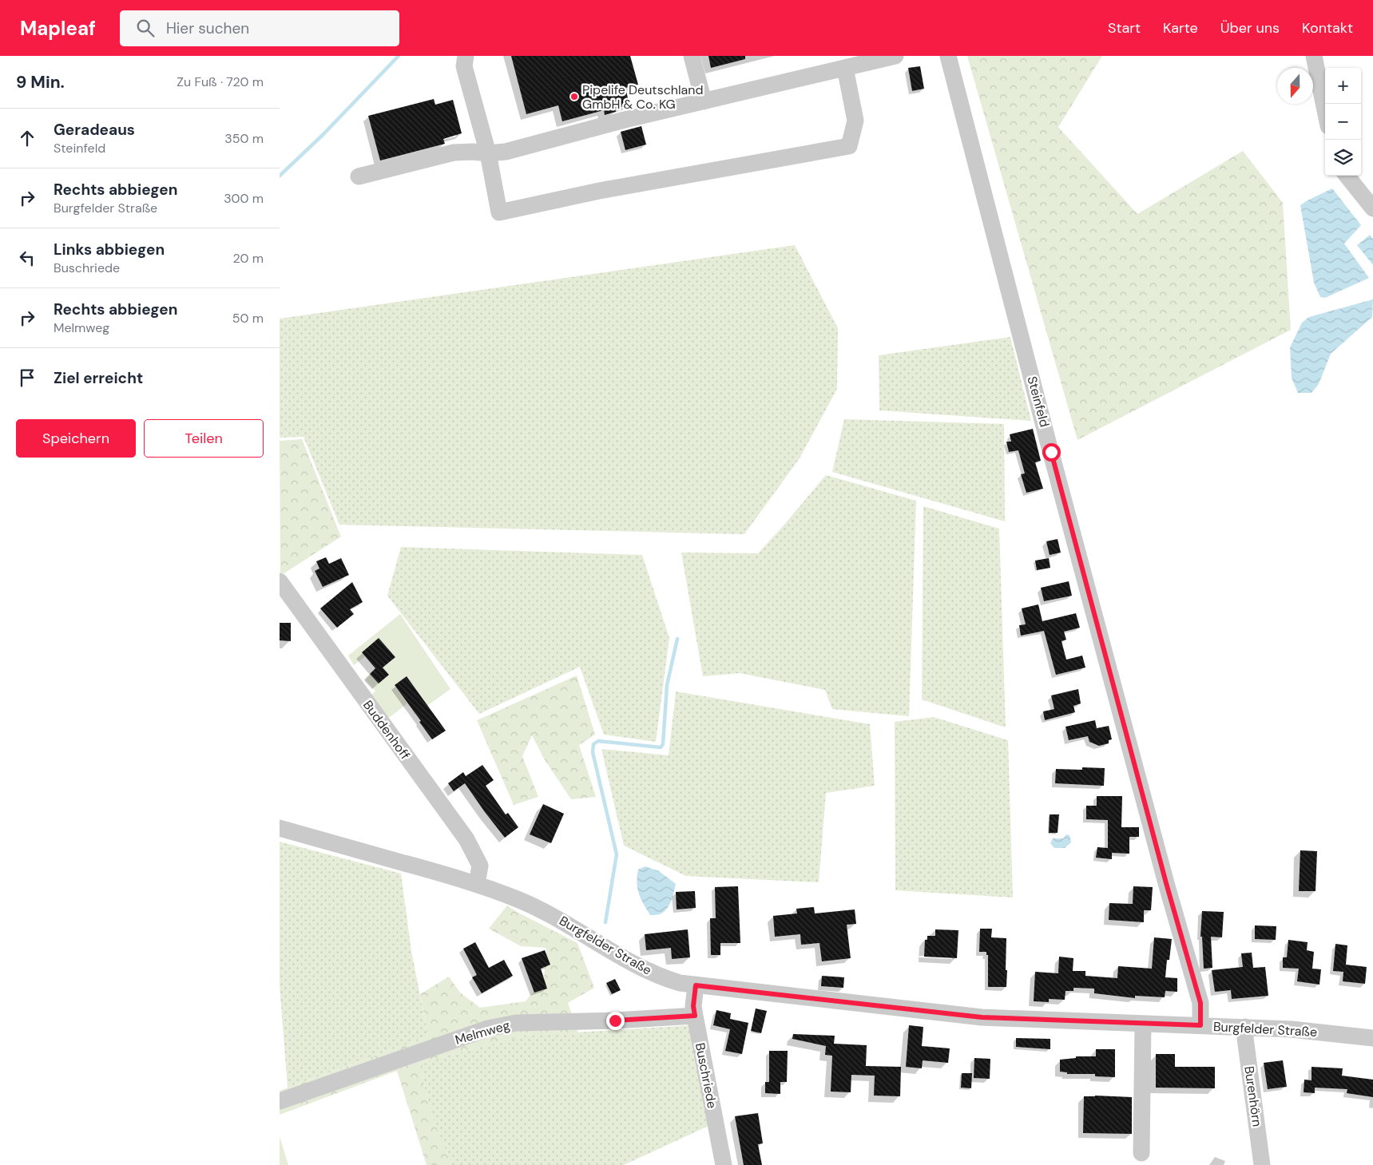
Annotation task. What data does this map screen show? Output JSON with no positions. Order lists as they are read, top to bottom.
{
  "streets": {
    "street": [
      "Steinfeld",
      "Buddenhoff",
      "Burgfelder Straße",
      "Melmweg",
      "Buschriede",
      "Burenhörn"
    ]
  },
  "crossings": [
    ["Steinfeld", "Burgfelder Straße"],
    ["Buddenhoff", "Burgfelder Straße"],
    ["Burgfelder Straße", "Buschriede"],
    ["Burgfelder Straße", "Burenhörn"],
    ["Melmweg", "Buschriede"]
  ],
  "places": ["Pipelife Deutschland GmbH & Co. KG"],
  "north": "bottom",
  "page": {
    "header": "Mapleaf",
    "search": "Hier suchen",
    "nav": [
      "Start",
      "Karte",
      "Über uns",
      "Kontakt"
    ],
    "heading": ["9 Min.", "Zu Fuß · 720 m"],
    "map_buttons": ["+", "−"],
    "list": [
      ["Geradeaus", "Steinfeld", "350 m"],
      ["Rechts abbiegen", "Burgfelder Straße", "300 m"],
      ["Links abbiegen", "Buschriede", "20 m"],
      ["Rechts abbiegen", "Melmweg", "50 m"],
      "Ziel erreicht"
    ],
    "buttons": ["Speichern", "Teilen"]
  }
}
